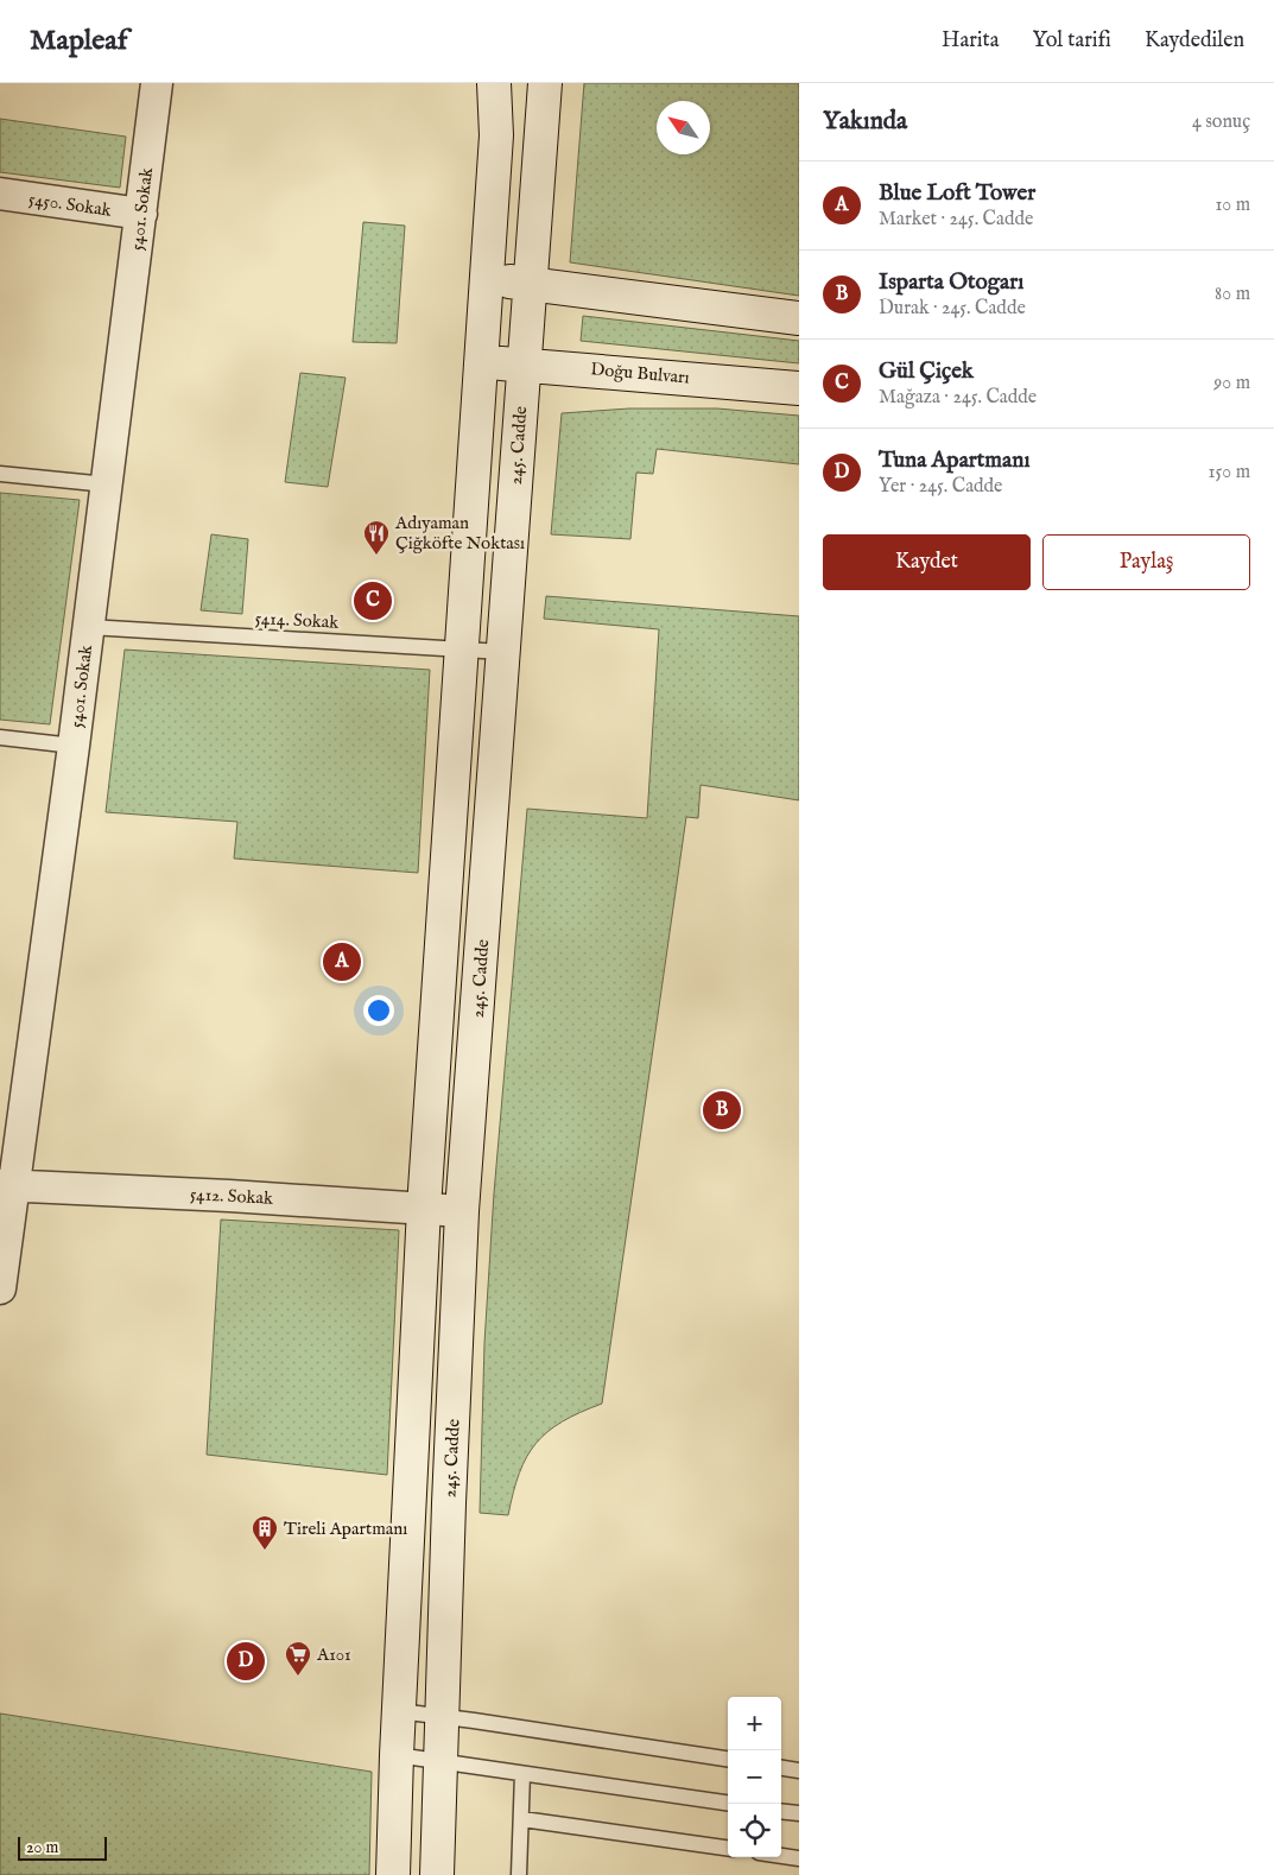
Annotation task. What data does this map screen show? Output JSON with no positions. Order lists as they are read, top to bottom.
{
  "streets": {
    "street": [
      "5450. Sokak",
      "5401. Sokak",
      "Doğu Bulvarı",
      "245. Cadde",
      "5412. Sokak"
    ],
    "lane": ["5414. Sokak"]
  },
  "crossings": [
    ["5450. Sokak", "5401. Sokak"],
    ["5401. Sokak", "5414. Sokak"],
    ["5401. Sokak", "5412. Sokak"],
    ["Doğu Bulvarı", "245. Cadde"],
    ["245. Cadde", "5414. Sokak"],
    ["245. Cadde", "5412. Sokak"]
  ],
  "places": {
    "restaurant": ["Adıyaman Çiğköfte Noktası"],
    "building": ["Tireli Apartmanı"],
    "supermarket": ["A101"]
  },
  "scale_bar": "20 m",
  "north": "top left",
  "page": {
    "header": "Mapleaf",
    "nav": ["Harita", "Yol tarifi", "Kaydedilen"],
    "heading": ["Yakında", "4 sonuç"],
    "list": [
      {
        "mark": "A",
        "name": "Blue Loft Tower",
        "note": "Market · 245. Cadde",
        "value": "10 m"
      },
      {
        "mark": "B",
        "name": "Isparta Otogarı",
        "note": "Durak · 245. Cadde",
        "value": "80 m"
      },
      {
        "mark": "C",
        "name": "Gül Çiçek",
        "note": "Mağaza · 245. Cadde",
        "value": "90 m"
      },
      {
        "mark": "D",
        "name": "Tuna Apartmanı",
        "note": "Yer · 245. Cadde",
        "value": "150 m"
      }
    ],
    "buttons": ["Kaydet", "Paylaş"],
    "pins": [
      "C",
      "A",
      "B",
      "D"
    ],
    "map_buttons": ["+", "−"],
    "scale": "20 m"
  }
}
